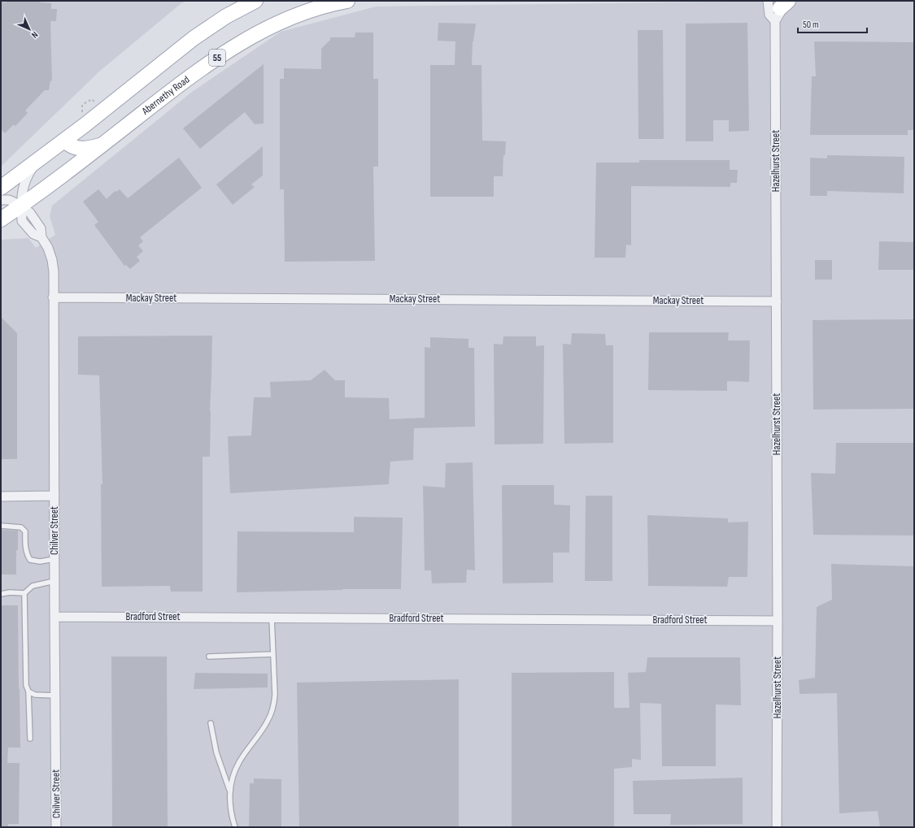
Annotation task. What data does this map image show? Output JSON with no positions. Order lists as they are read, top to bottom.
{
  "streets": {
    "main road": ["55", "Abernethy Road"],
    "street": [
      "Hazelhurst Street",
      "Mackay Street",
      "Chilver Street",
      "Bradford Street"
    ]
  },
  "crossings": [
    ["Abernethy Road", "Chilver Street"],
    ["Hazelhurst Street", "Mackay Street"],
    ["Hazelhurst Street", "Bradford Street"],
    ["Mackay Street", "Chilver Street"],
    ["Chilver Street", "Bradford Street"]
  ],
  "scale_bar": "50 m",
  "north": "bottom right"
}
